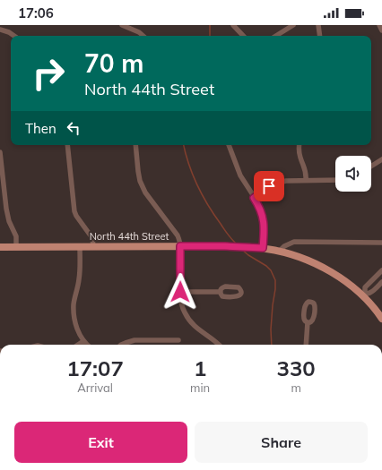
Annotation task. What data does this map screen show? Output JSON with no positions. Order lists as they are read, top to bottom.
{
  "streets": {
    "main road": ["North 44th Street"]
  },
  "page": {
    "status": "17:06",
    "turn": ["70 m", "North 44th Street"],
    "then": "Then",
    "eta": [
      "17:07",
      "Arrival",
      "1",
      "min",
      "330",
      "m"
    ],
    "buttons": ["Exit", "Share"]
  }
}
